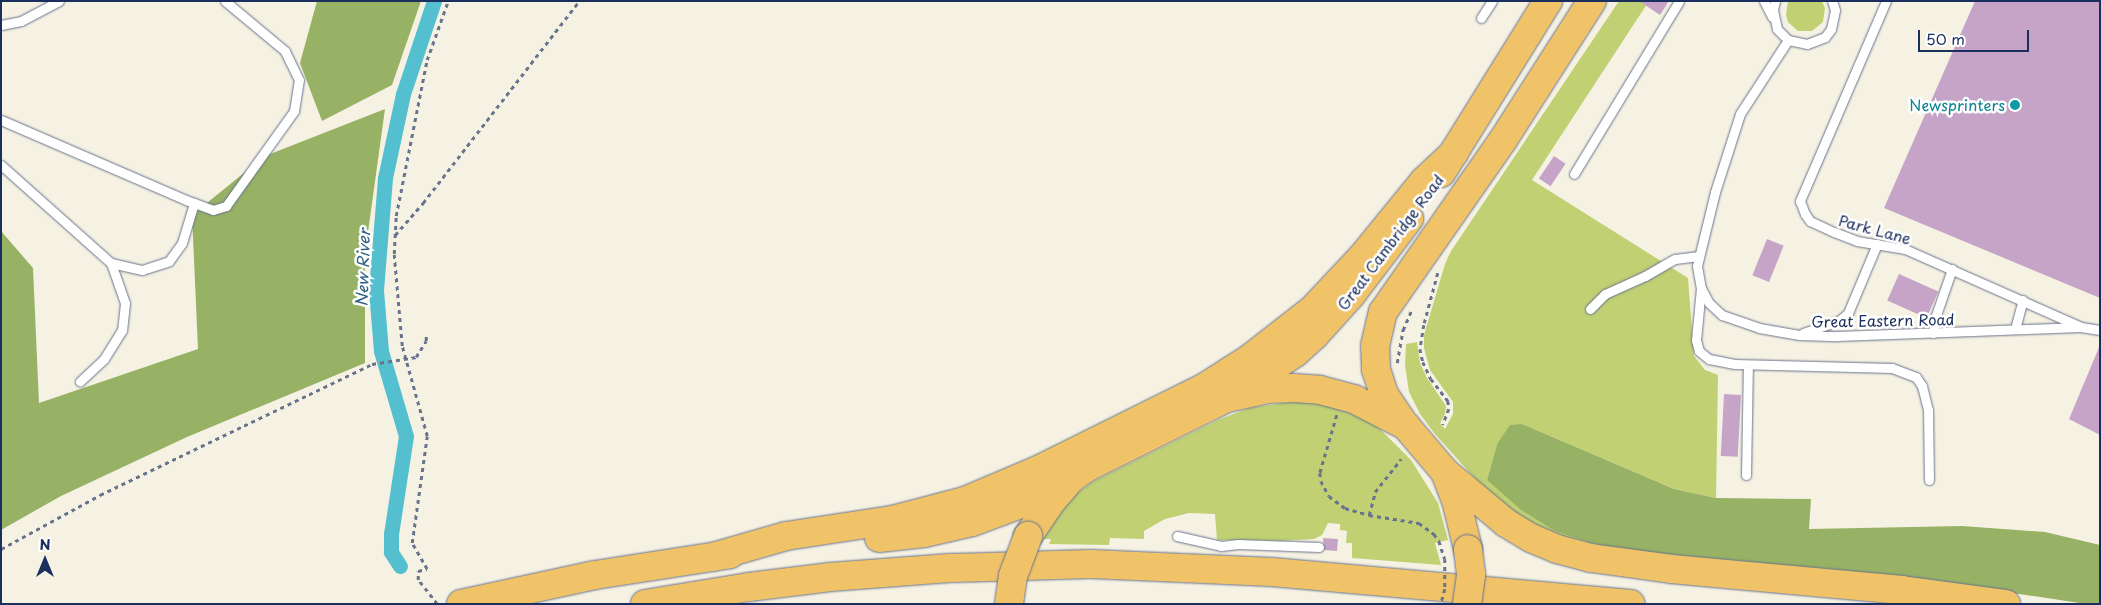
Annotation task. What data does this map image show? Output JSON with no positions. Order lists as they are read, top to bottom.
{
  "streets": {
    "highway": ["Great Cambridge Road"],
    "lane": ["Park Lane", "Great Eastern Road"]
  },
  "crossings": [
    ["Park Lane", "Great Eastern Road"]
  ],
  "water": ["New River"],
  "places": ["Newsprinters"],
  "scale_bar": "50 m",
  "north": "top"
}
